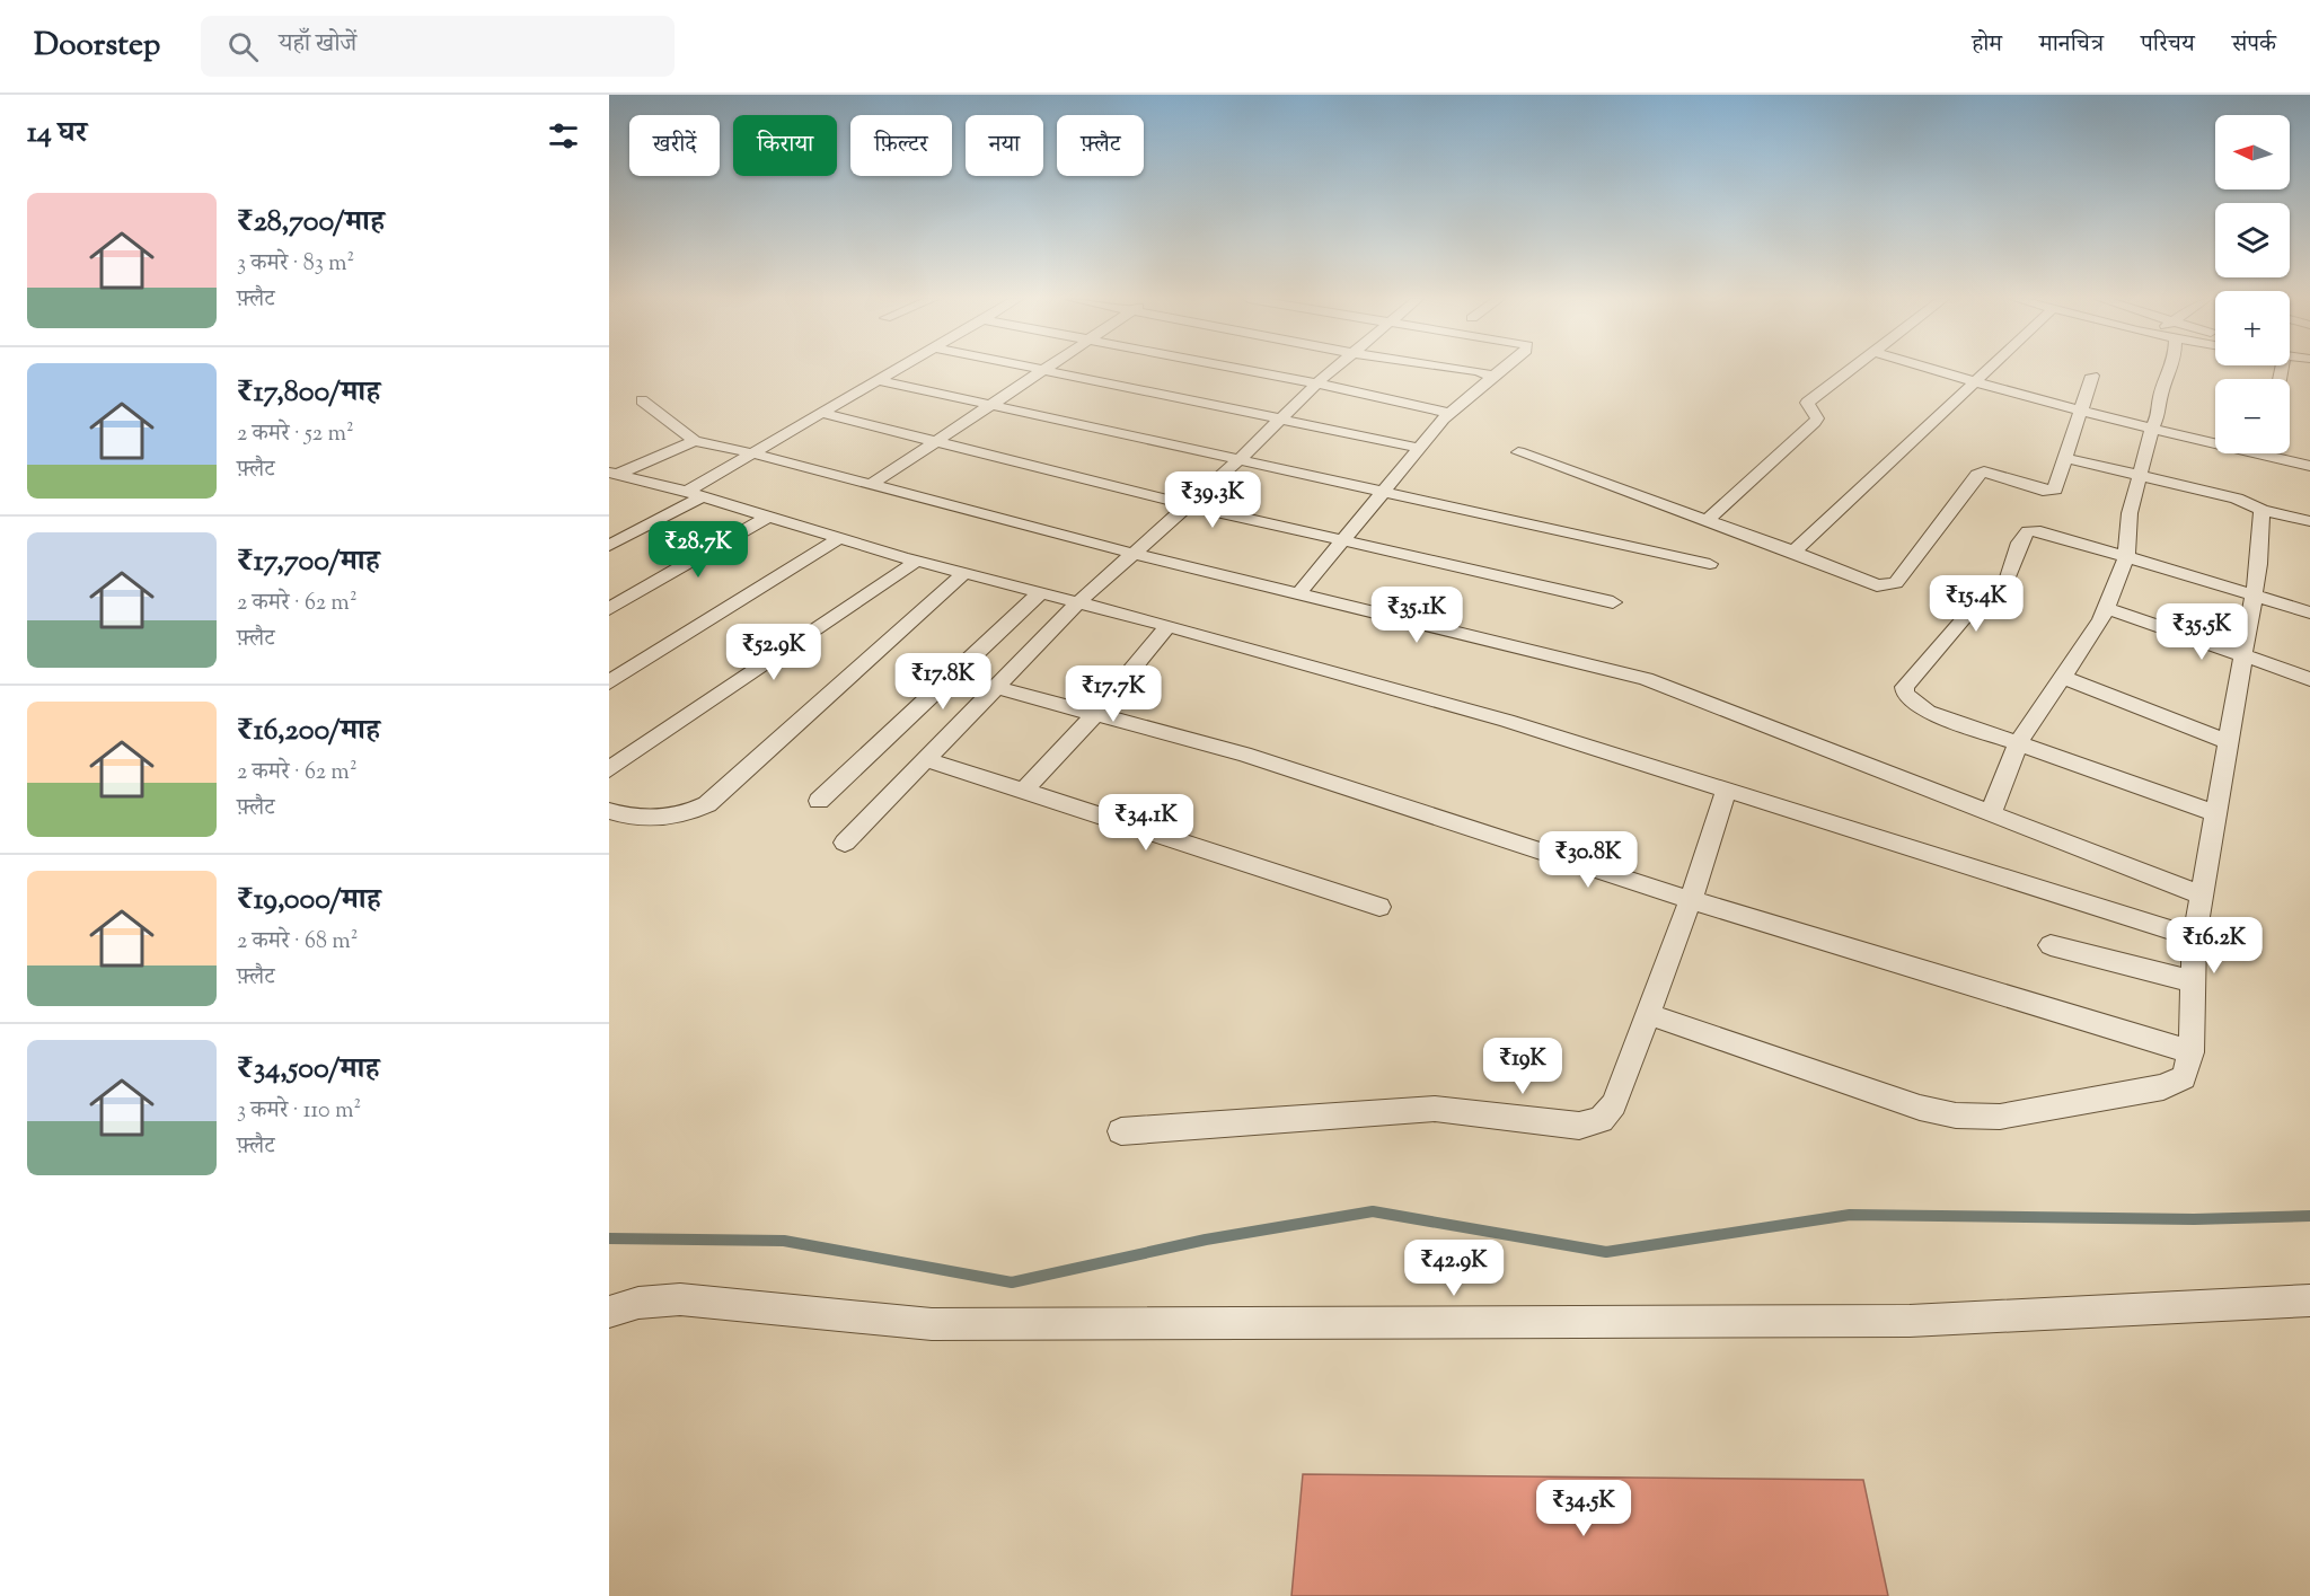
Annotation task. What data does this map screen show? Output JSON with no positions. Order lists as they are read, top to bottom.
{
  "north": "left",
  "page": {
    "header": "Doorstep",
    "search": "यहाँ खोजें",
    "nav": [
      "होम",
      "मानचित्र",
      "परिचय",
      "संपर्क"
    ],
    "heading": "14 घर",
    "map_buttons": ["+", "−"],
    "chip": [
      "खरीदें",
      "किराया",
      "फ़िल्टर",
      "नया",
      "फ़्लैट"
    ],
    "list": [
      {
        "name": "₹28,700/माह",
        "note": "3 कमरे · 83 m² · फ़्लैट"
      },
      {
        "name": "₹17,800/माह",
        "note": "2 कमरे · 52 m² · फ़्लैट"
      },
      {
        "name": "₹17,700/माह",
        "note": "2 कमरे · 62 m² · फ़्लैट"
      },
      {
        "name": "₹16,200/माह",
        "note": "2 कमरे · 62 m² · फ़्लैट"
      },
      {
        "name": "₹19,000/माह",
        "note": "2 कमरे · 68 m² · फ़्लैट"
      },
      {
        "name": "₹34,500/माह",
        "note": "3 कमरे · 110 m² · फ़्लैट"
      }
    ],
    "price": [
      "₹39.3K",
      "₹28.7K",
      "₹15.4K",
      "₹35.1K",
      "₹35.5K",
      "₹52.9K",
      "₹17.8K",
      "₹17.7K",
      "₹34.1K",
      "₹30.8K",
      "₹16.2K",
      "₹19K",
      "₹42.9K",
      "₹34.5K"
    ]
  }
}
